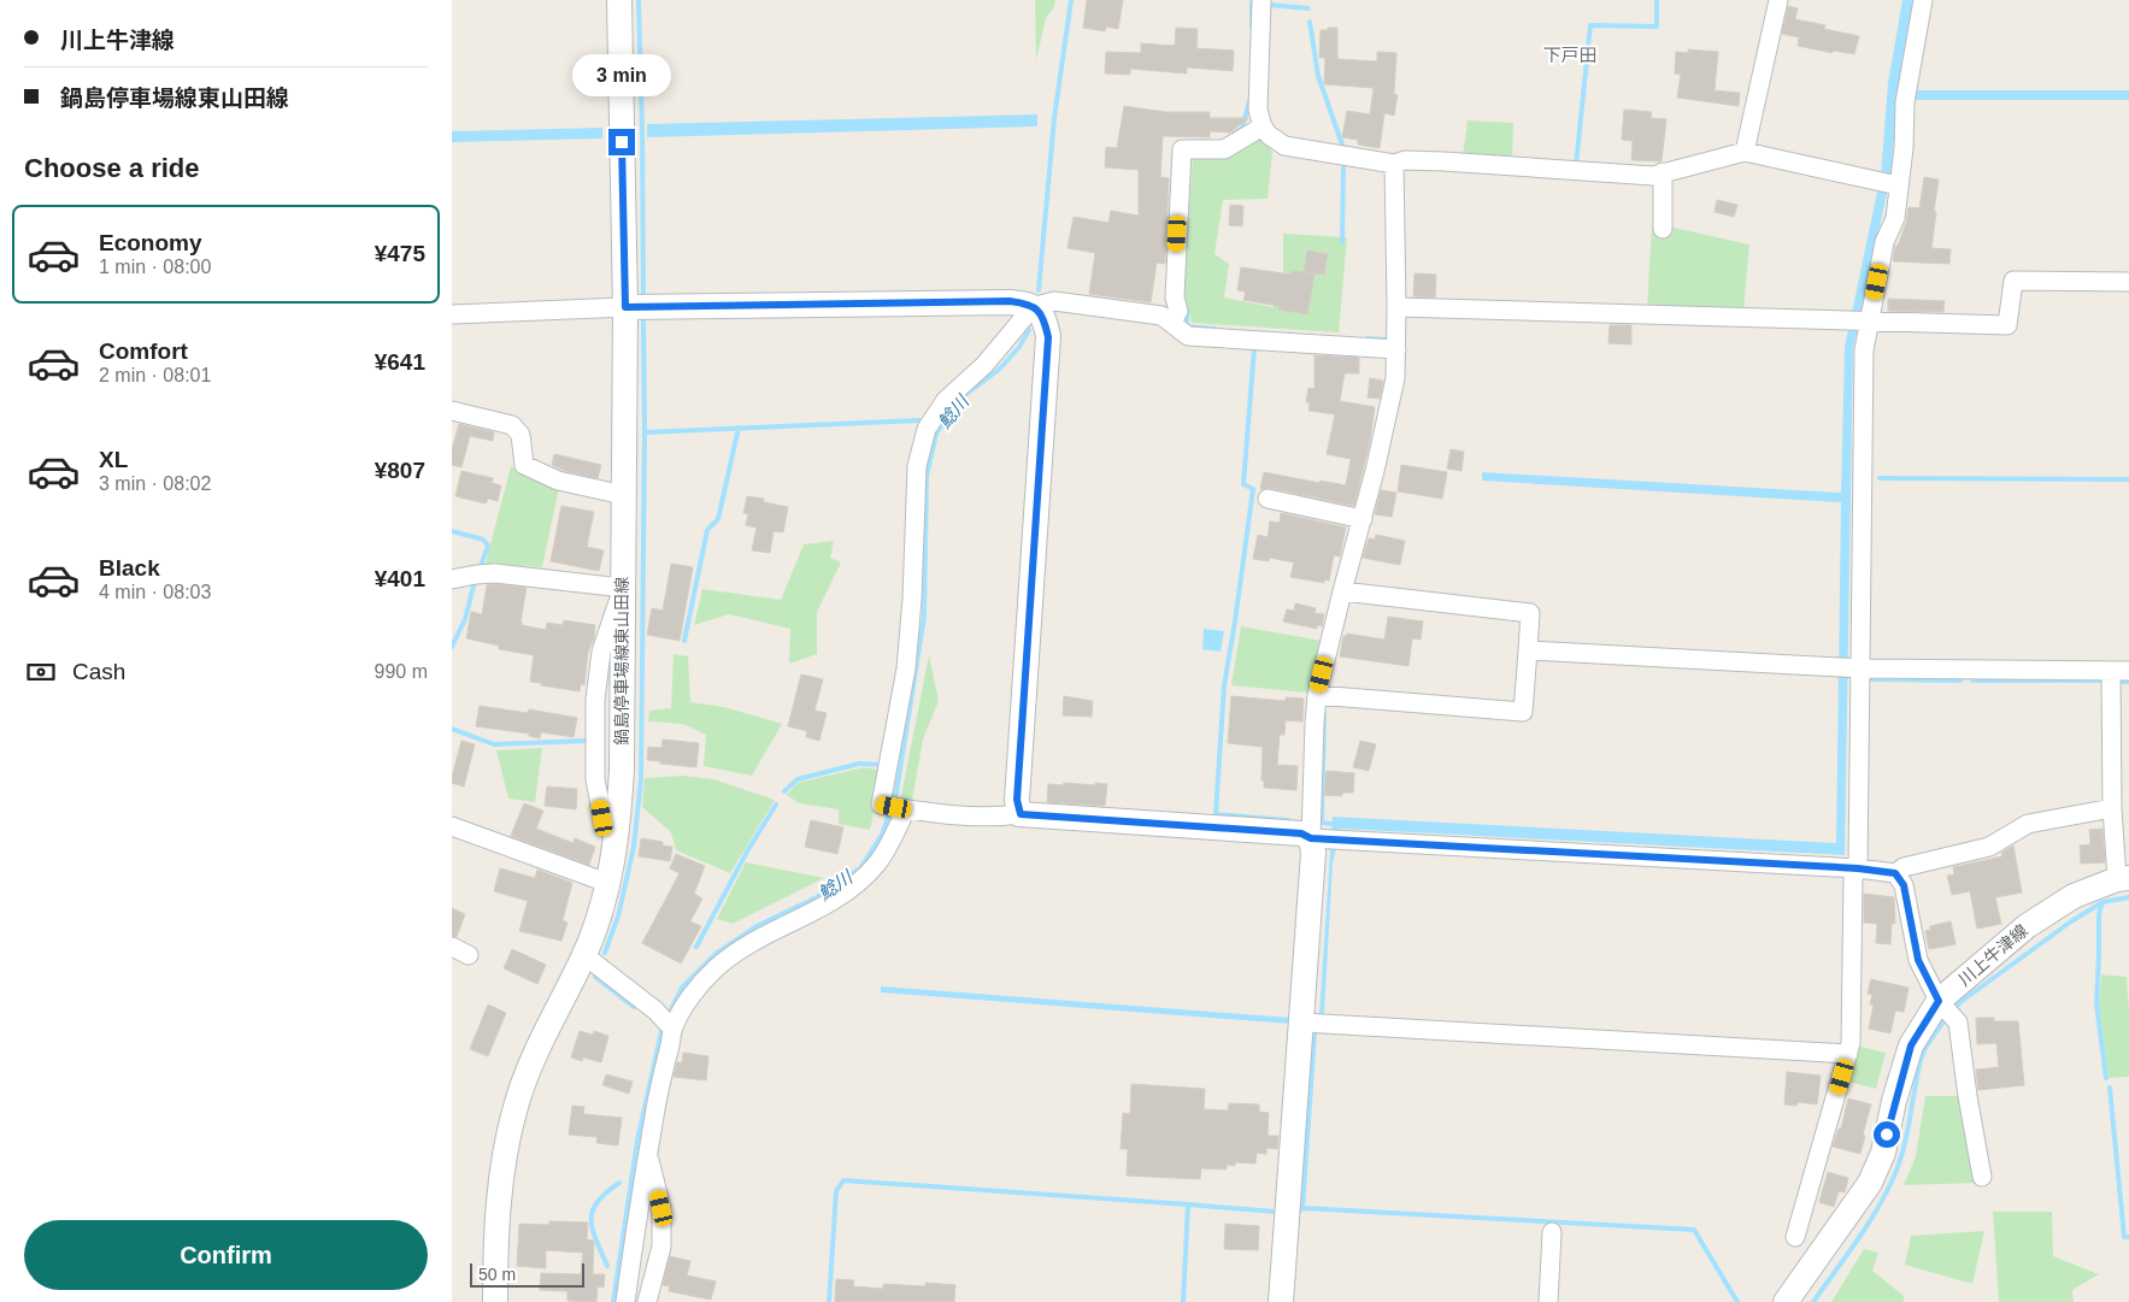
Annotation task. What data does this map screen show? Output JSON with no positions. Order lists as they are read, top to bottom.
{
  "streets": {
    "main road": ["鍋島停車場線東山田線", "川上牛津線"]
  },
  "districts": ["下戸田"],
  "water": ["鯰川"],
  "scale_bar": "50 m",
  "page": {
    "banner": ["川上牛津線", "鍋島停車場線東山田線"],
    "bubble": "3 min",
    "heading": "Choose a ride",
    "list": [
      {
        "name": "Economy",
        "note": "1 min · 08:00",
        "value": "¥475"
      },
      {
        "name": "Comfort",
        "note": "2 min · 08:01",
        "value": "¥641"
      },
      {
        "name": "XL",
        "note": "3 min · 08:02",
        "value": "¥807"
      },
      {
        "name": "Black",
        "note": "4 min · 08:03",
        "value": "¥401"
      }
    ],
    "pay": ["Cash", "990 m"],
    "buttons": "Confirm",
    "scale": "50 m"
  }
}
